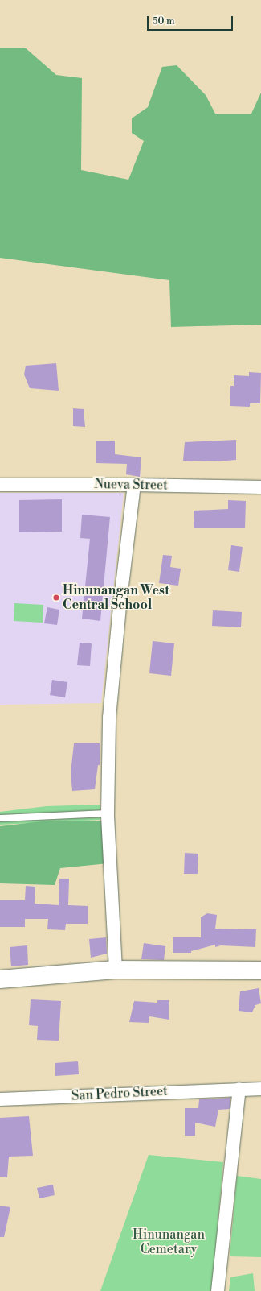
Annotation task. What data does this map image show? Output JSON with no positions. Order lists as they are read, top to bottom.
{
  "streets": {
    "street": ["Nueva Street", "San Pedro Street"]
  },
  "parks": ["Hinunangan Cemetary"],
  "places": ["Hinunangan West Central School"],
  "scale_bar": "50 m"
}
